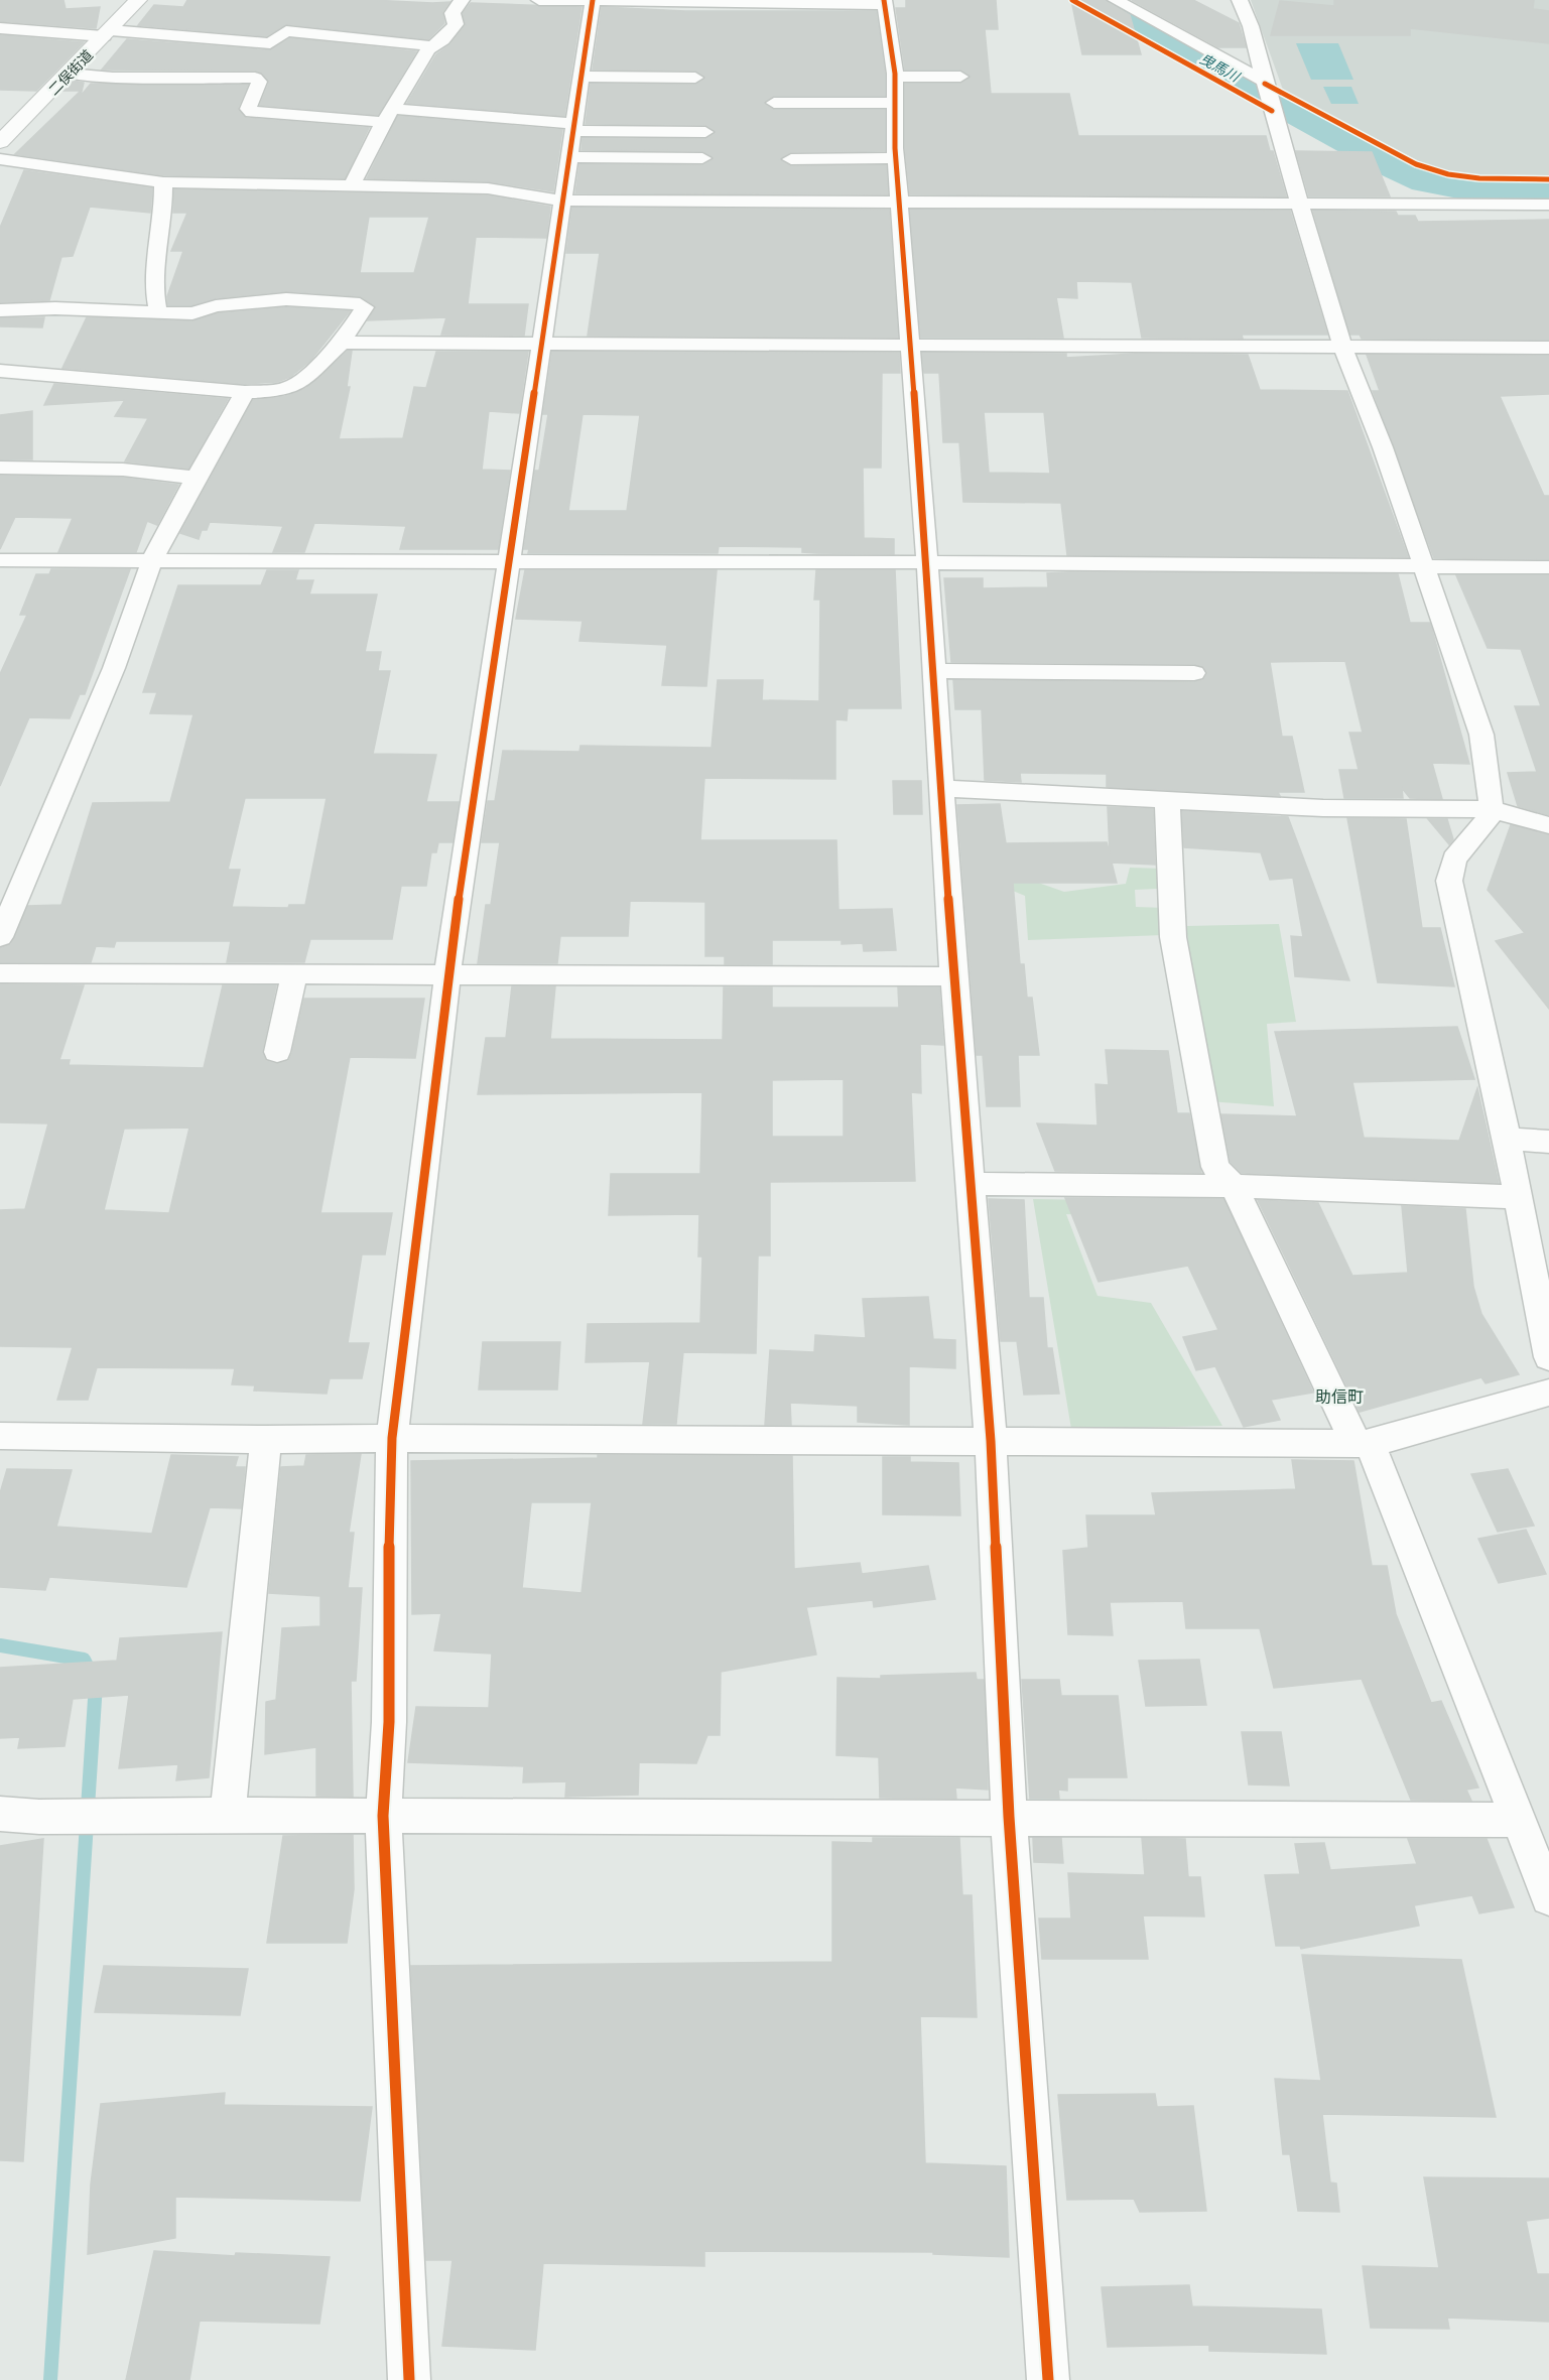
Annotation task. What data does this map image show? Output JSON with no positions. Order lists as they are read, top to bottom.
{
  "streets": {
    "street": ["二俣街道"]
  },
  "districts": ["助信町"],
  "water": ["曳馬川"]
}
